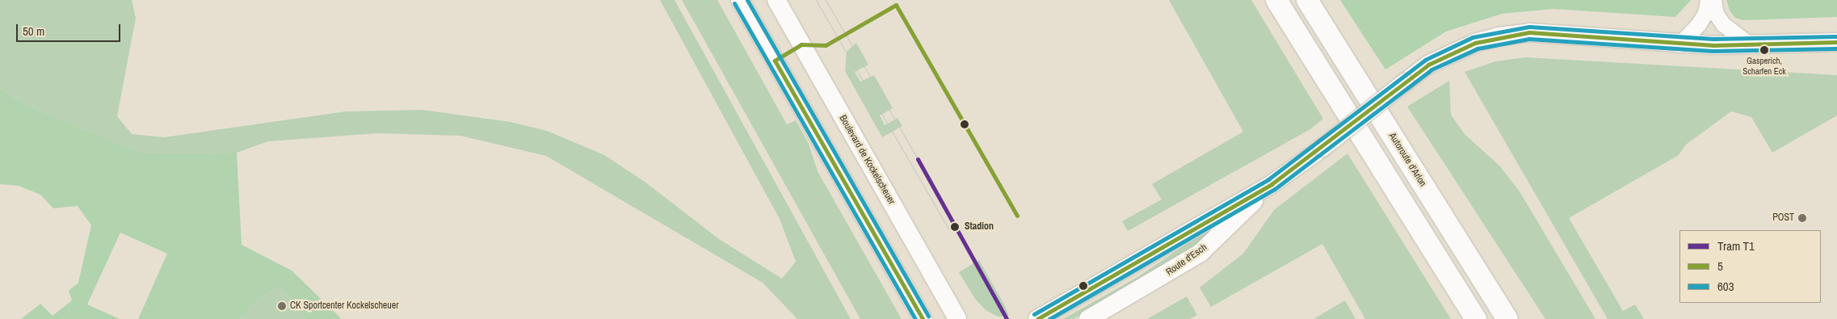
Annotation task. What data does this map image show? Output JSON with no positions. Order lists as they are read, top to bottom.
{
  "streets": {
    "highway": ["Autoroute d'Arlon"],
    "main road": ["Boulevard de Kockelscheuer", "Route d'Esch"]
  },
  "places": [
    "Gasperich, Scharfen Eck",
    "POST",
    "Stadion",
    "CK Sportcenter Kockelscheuer"
  ],
  "lines": ["transit line 603", "transit line 5", "tram line T1"],
  "legend": ["Tram T1", "5", "603"],
  "scale_bar": "50 m"
}
